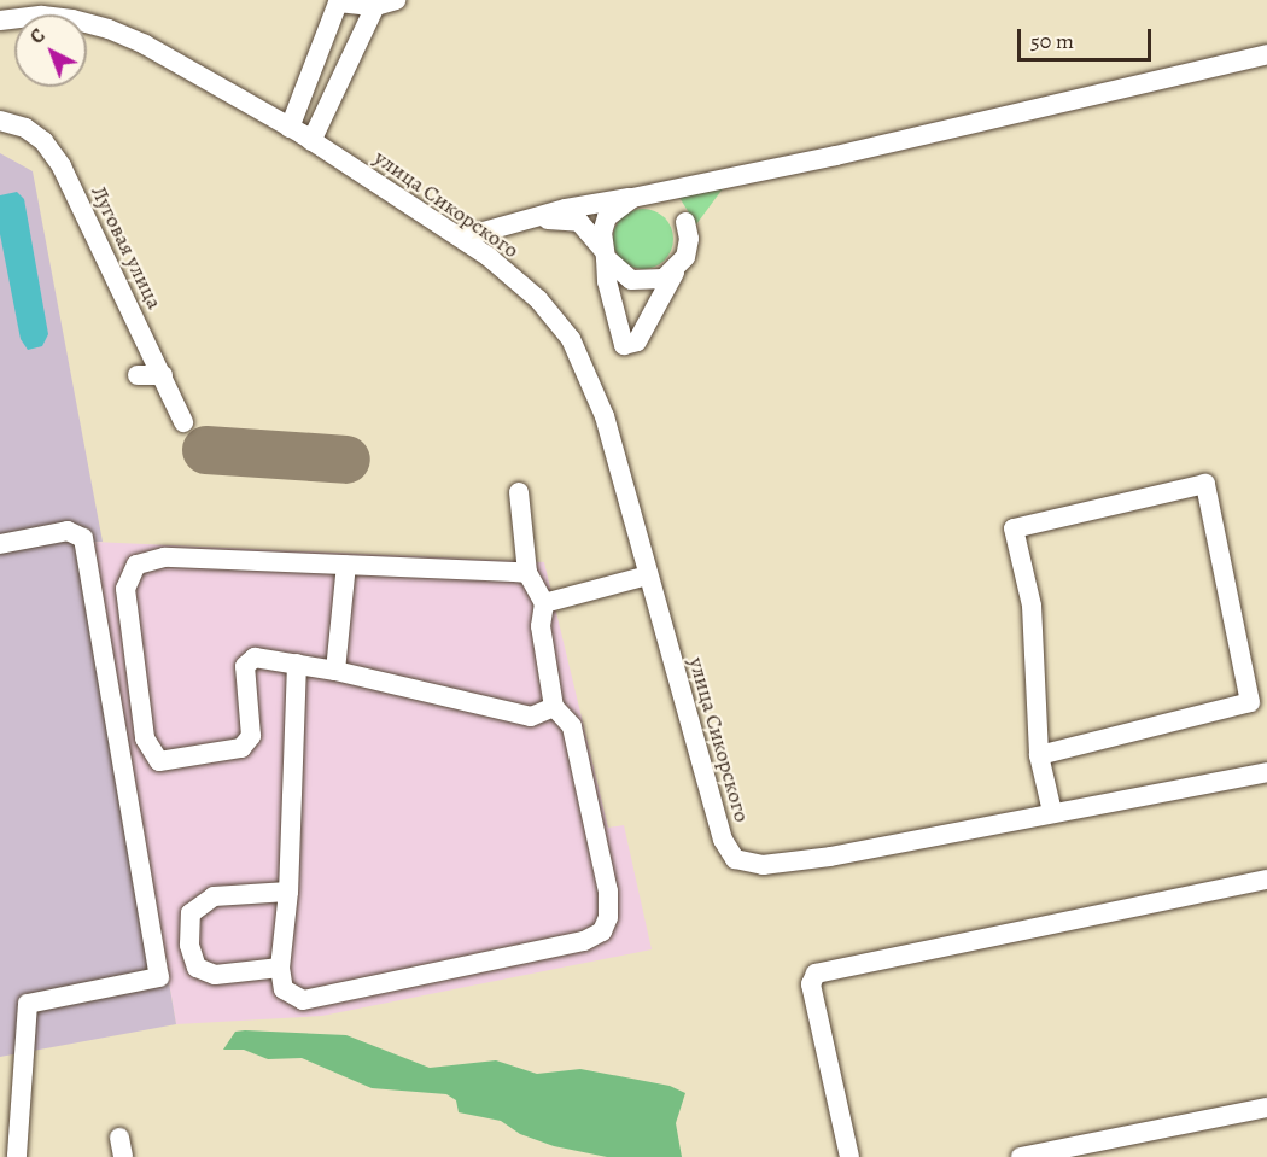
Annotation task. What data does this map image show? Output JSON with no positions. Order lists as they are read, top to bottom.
{
  "streets": {
    "street": ["улица Сикорского", "Луговая улица"]
  },
  "scale_bar": "50 m",
  "north": "top left"
}
